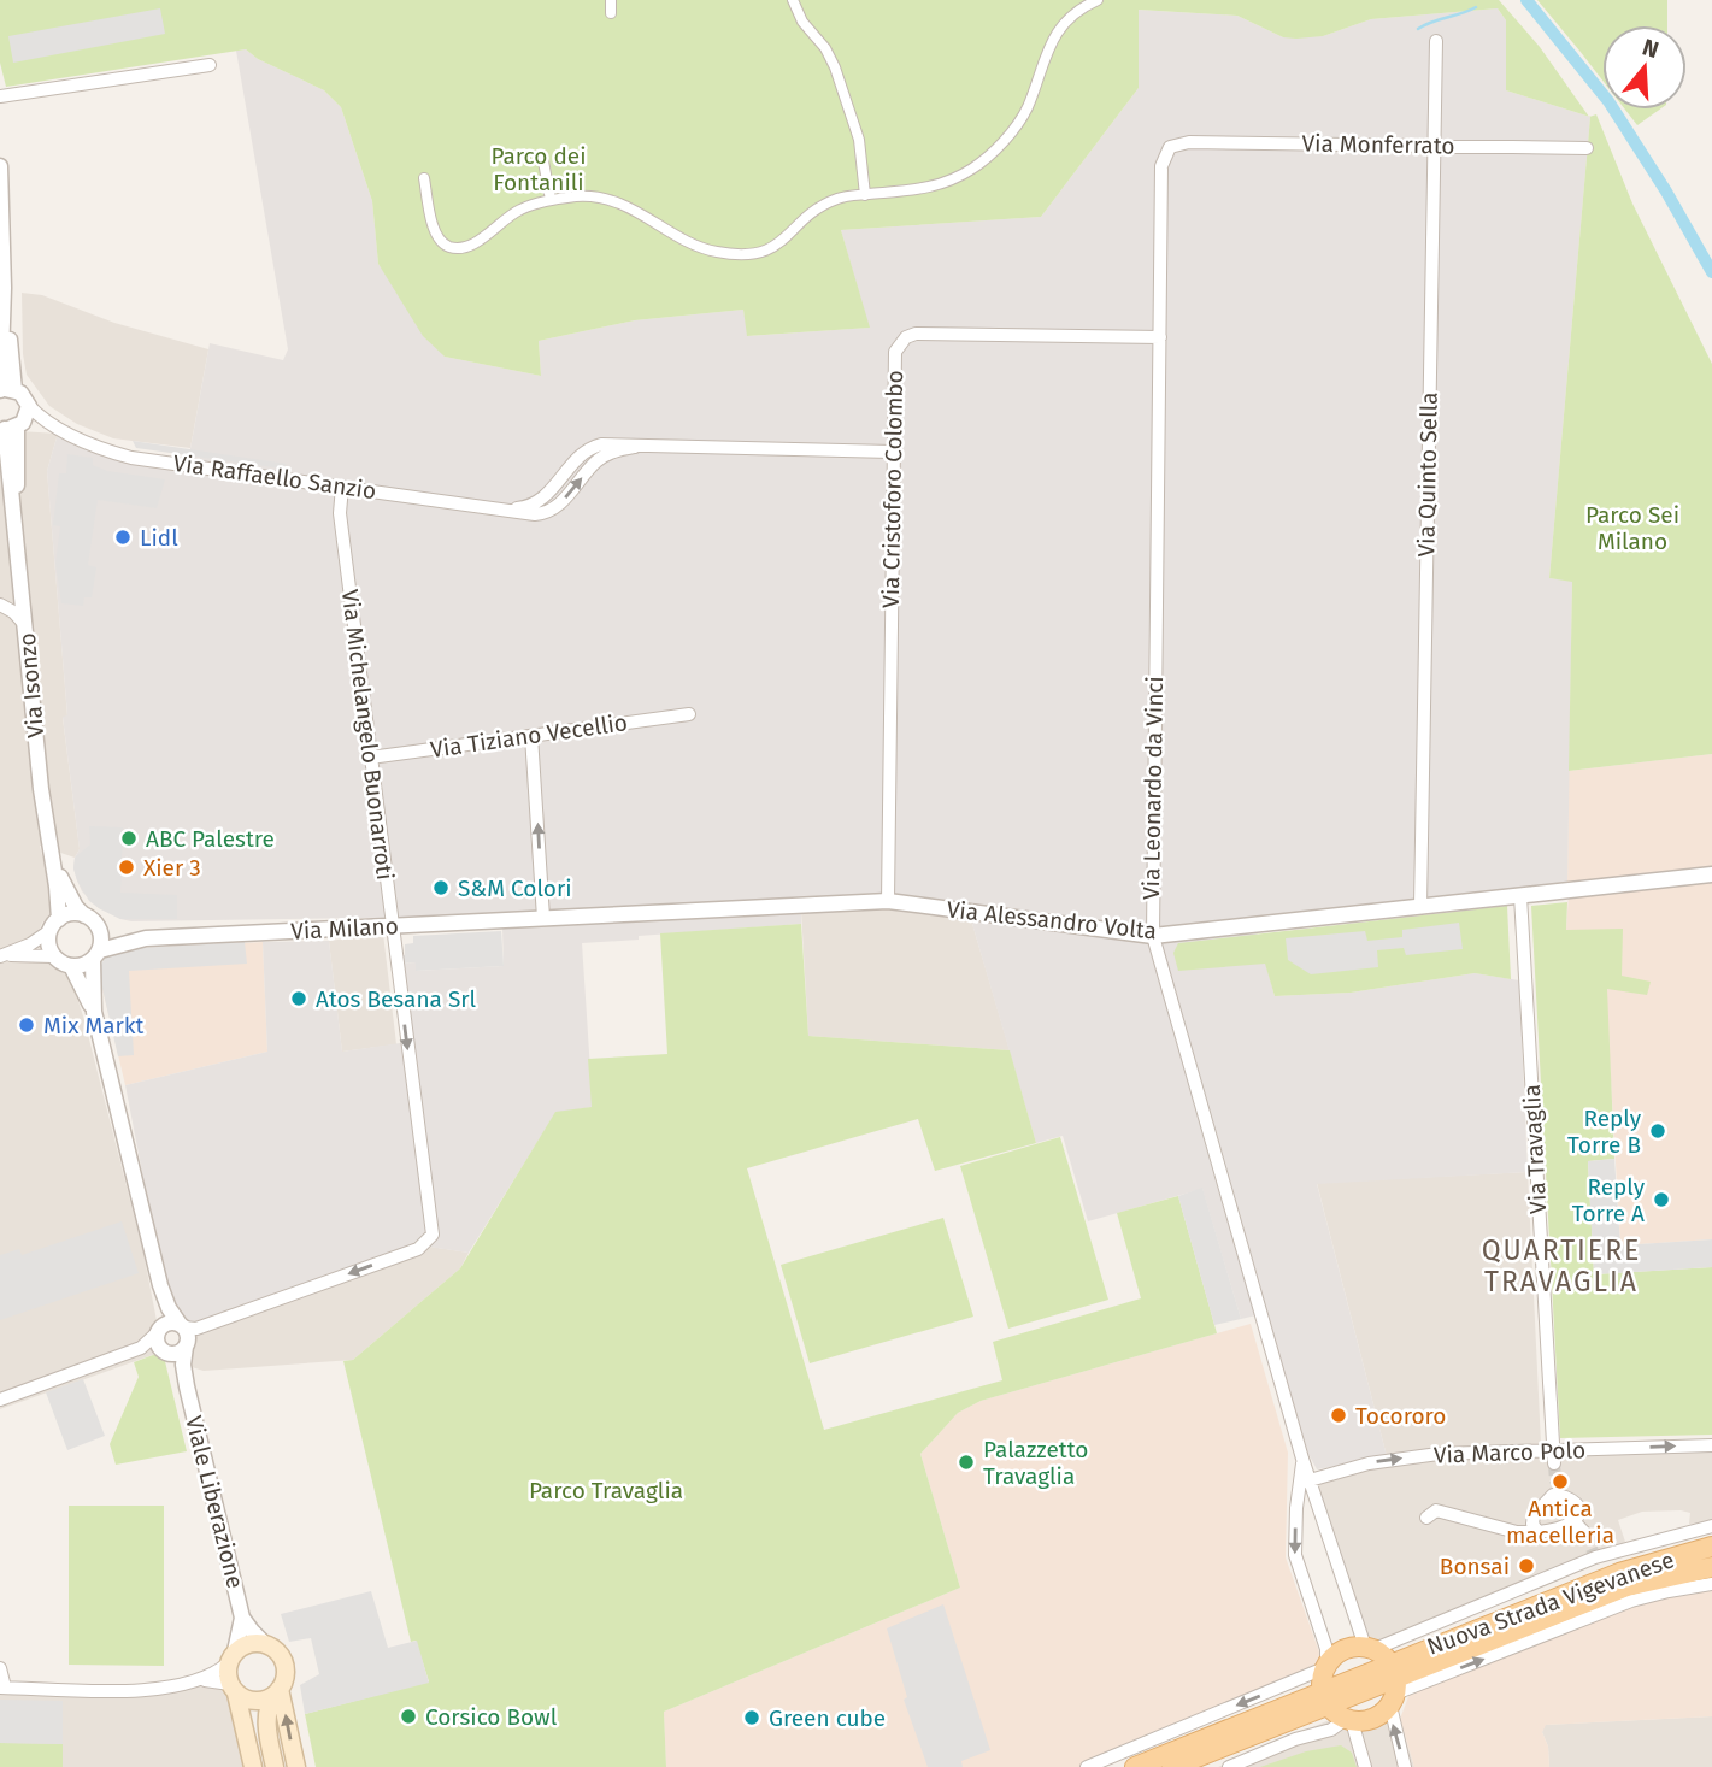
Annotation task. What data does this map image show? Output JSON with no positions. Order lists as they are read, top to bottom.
{
  "streets": {
    "main road": ["Nuova Strada Vigevanese"],
    "street": [
      "Via Monferrato",
      "Via Quinto Sella",
      "Via Raffaello Sanzio",
      "Via Cristoforo Colombo",
      "Via Isonzo",
      "Via Michelangelo Buonarroti",
      "Via Tiziano Vecellio",
      "Via Leonardo da Vinci",
      "Via Alessandro Volta",
      "Via Milano",
      "Via Travaglia",
      "Via Marco Polo",
      "Viale Liberazione"
    ]
  },
  "crossings": [
    ["Via Monferrato", "Via Quinto Sella"],
    ["Via Monferrato", "Via Leonardo da Vinci"],
    ["Via Quinto Sella", "Via Alessandro Volta"],
    ["Via Raffaello Sanzio", "Via Cristoforo Colombo"],
    ["Via Raffaello Sanzio", "Via Isonzo"],
    ["Via Raffaello Sanzio", "Via Michelangelo Buonarroti"],
    ["Via Cristoforo Colombo", "Via Leonardo da Vinci"],
    ["Via Cristoforo Colombo", "Via Alessandro Volta"],
    ["Via Isonzo", "Via Milano"],
    ["Via Michelangelo Buonarroti", "Via Tiziano Vecellio"],
    ["Via Michelangelo Buonarroti", "Via Milano"],
    ["Via Michelangelo Buonarroti", "Viale Liberazione"],
    ["Via Leonardo da Vinci", "Via Alessandro Volta"],
    ["Via Leonardo da Vinci", "Via Marco Polo"],
    ["Via Alessandro Volta", "Via Milano"],
    ["Via Alessandro Volta", "Via Travaglia"],
    ["Via Travaglia", "Via Marco Polo"]
  ],
  "districts": ["QUARTIERE TRAVAGLIA"],
  "parks": ["Parco dei Fontanili", "Parco Sei Milano", "Parco Travaglia"],
  "places": [
    "Lidl",
    "ABC Palestre",
    "Xier 3",
    "S&M Colori",
    "Atos Besana Srl",
    "Mix Markt",
    "Reply Torre B",
    "Reply Torre A",
    "Tocororo",
    "Palazzetto Travaglia",
    "Antica macelleria",
    "Bonsai",
    "Corsico Bowl",
    "Green cube"
  ],
  "north": "top"
}
